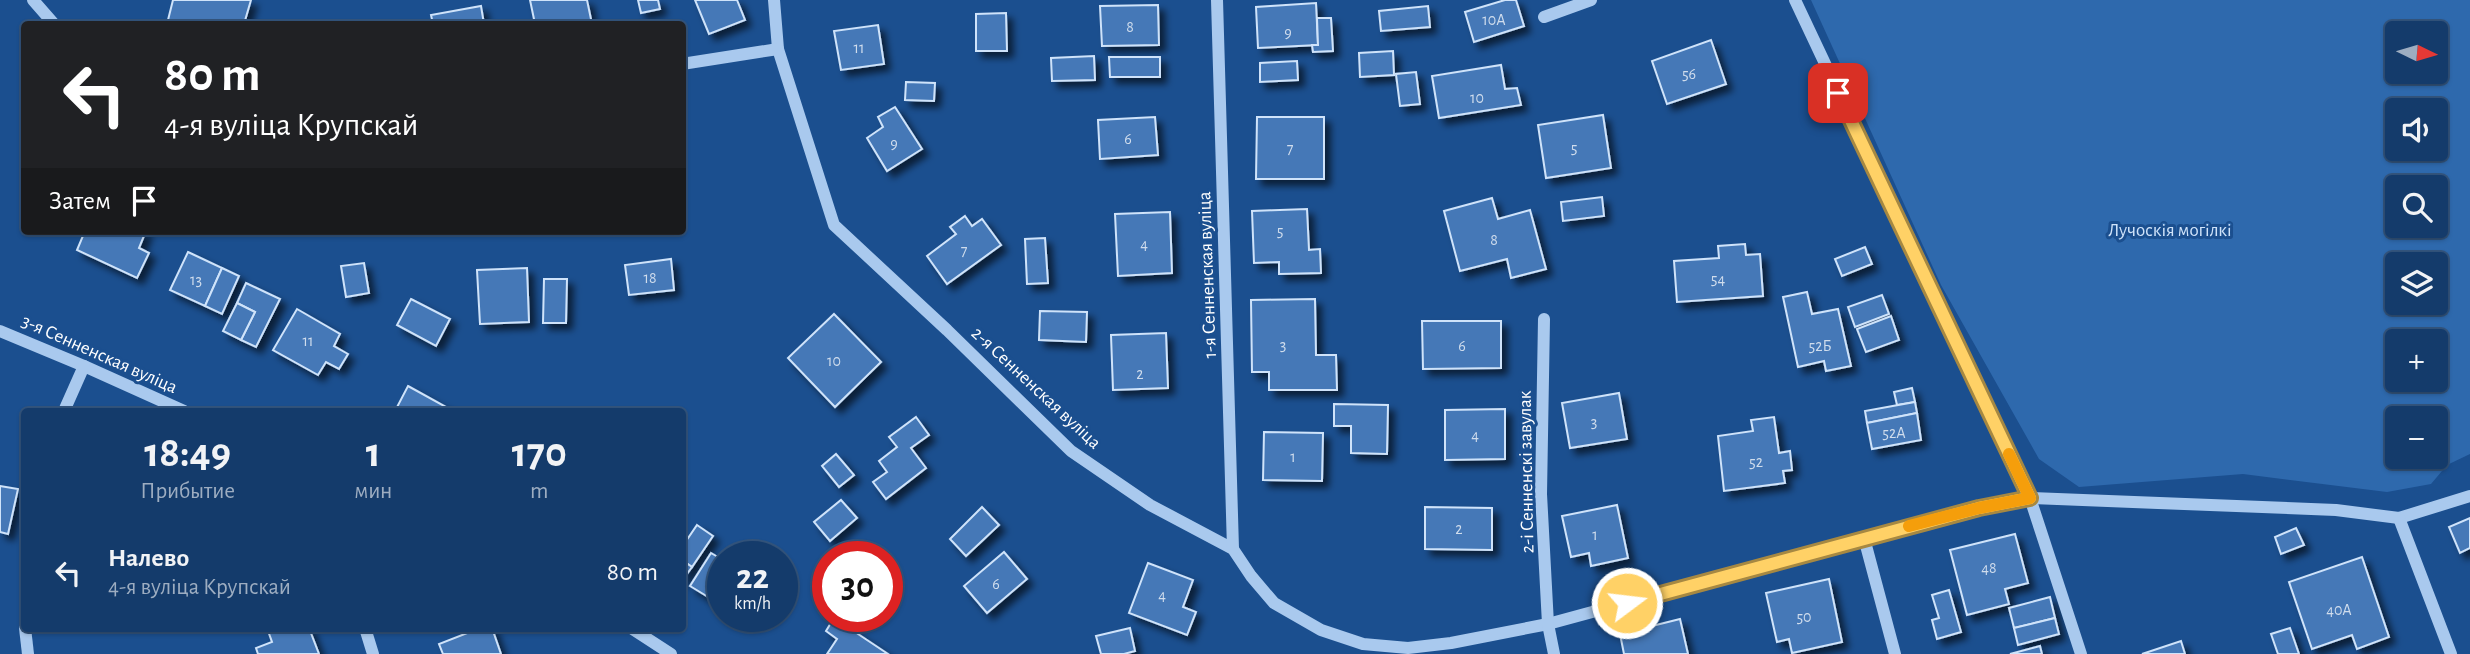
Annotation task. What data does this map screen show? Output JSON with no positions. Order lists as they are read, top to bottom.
{
  "streets": {
    "street": [
      "1-я Сенненская вуліца",
      "3-я Сенненская вуліца",
      "2-я Сенненская вуліца",
      "2-і Сенненскі завулак"
    ]
  },
  "crossings": [
    ["1-я Сенненская вуліца", "2-я Сенненская вуліца"],
    ["2-я Сенненская вуліца", "2-і Сенненскі завулак"]
  ],
  "parks": ["Лучоскія могілкі"],
  "house_numbers": [
    "10А",
    "8",
    "9",
    "11",
    "56",
    "10",
    "6",
    "9",
    "5",
    "7",
    "5",
    "8",
    "4",
    "7",
    "18",
    "54",
    "13",
    "11",
    "3",
    "6",
    "52Б",
    "10",
    "2",
    "3",
    "52А",
    "4",
    "1",
    "52",
    "2",
    "1",
    "48",
    "6",
    "4",
    "40А",
    "50"
  ],
  "north": "right",
  "page": {
    "map_buttons": ["+", "−"],
    "turn": ["80 m", "4-я вуліца Крупскай"],
    "then": "Затем",
    "eta": [
      "18:49",
      "Прибытие",
      "1",
      "мин",
      "170",
      "m"
    ],
    "list": [
      {
        "name": "Налево",
        "note": "4-я вуліца Крупскай",
        "value": "80 m"
      }
    ],
    "speed": "22 km/h",
    "limit": "30"
  }
}
